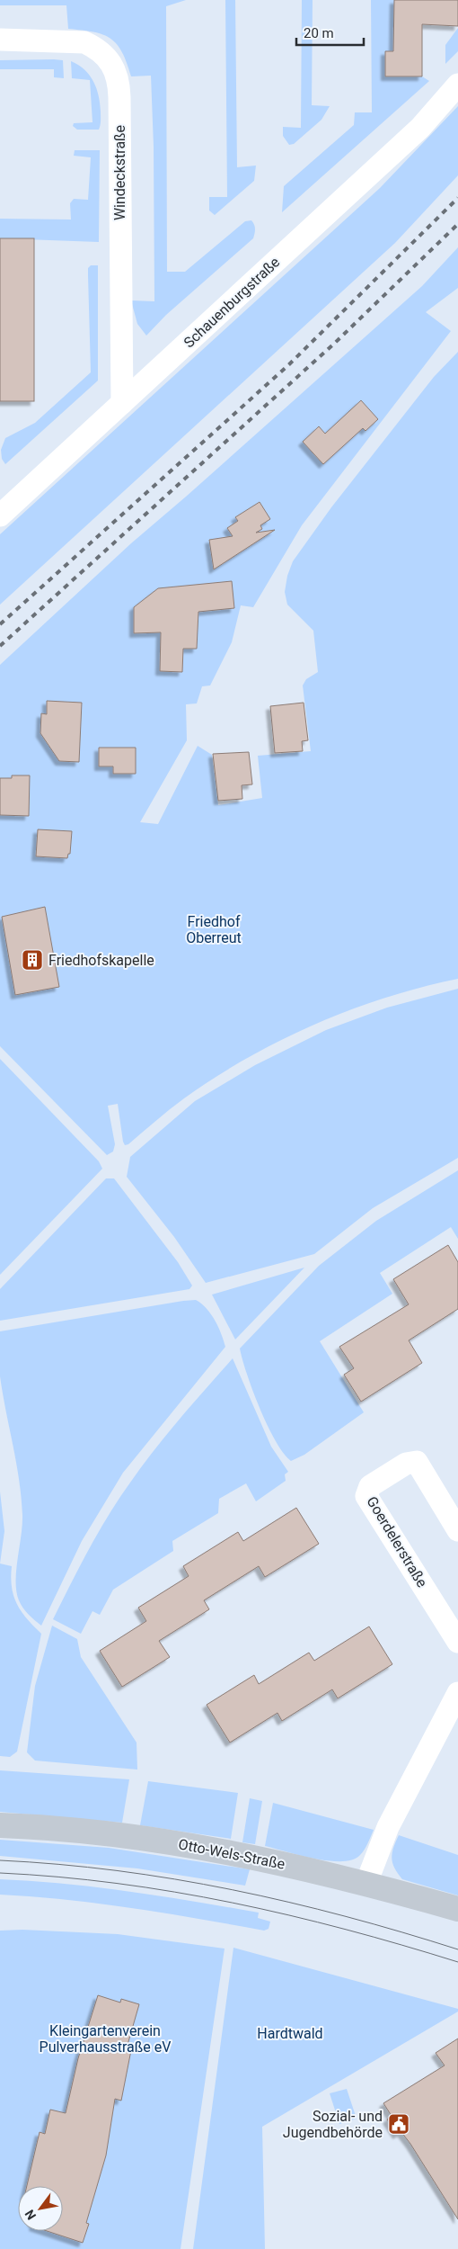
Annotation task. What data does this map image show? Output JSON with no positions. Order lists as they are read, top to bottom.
{
  "streets": {
    "street": [
      "Windeckstraße",
      "Schauenburgstraße",
      "Goerdelerstraße",
      "Otto-Wels-Straße"
    ]
  },
  "crossings": [
    ["Windeckstraße", "Schauenburgstraße"]
  ],
  "parks": ["Friedhof Oberreut", "Kleingartenverein Pulverhausstraße eV", "Hardtwald"],
  "places": {
    "building": ["Friedhofskapelle"],
    "public building": ["Sozial- und Jugendbehörde"]
  },
  "scale_bar": "20 m",
  "north": "bottom left"
}
